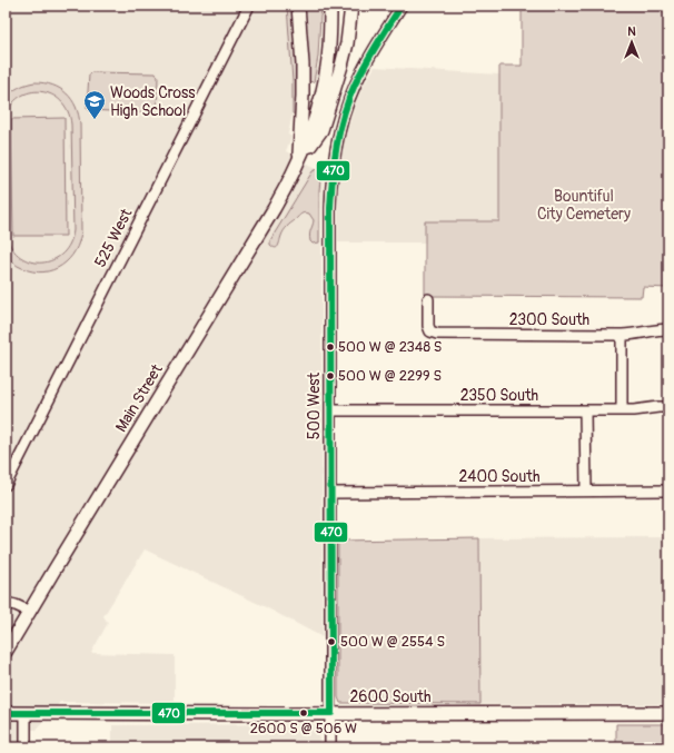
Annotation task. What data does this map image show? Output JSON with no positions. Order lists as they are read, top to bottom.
{
  "streets": {
    "main road": ["Main Street", "2600 South"],
    "street": [
      "525 West",
      "2300 South",
      "2350 South",
      "500 West",
      "2400 South"
    ]
  },
  "crossings": [
    ["2350 South", "500 West"],
    ["500 West", "2400 South"],
    ["500 West", "2600 South"]
  ],
  "parks": ["Bountiful City Cemetery"],
  "places": {
    "school or university": ["Woods Cross High School"],
    "other": [
      "500 W @ 2348 S",
      "500 W @ 2299 S",
      "500 W @ 2554 S",
      "2600 S @ 506 W"
    ]
  },
  "lines": ["transit line 470"],
  "north": "top"
}
